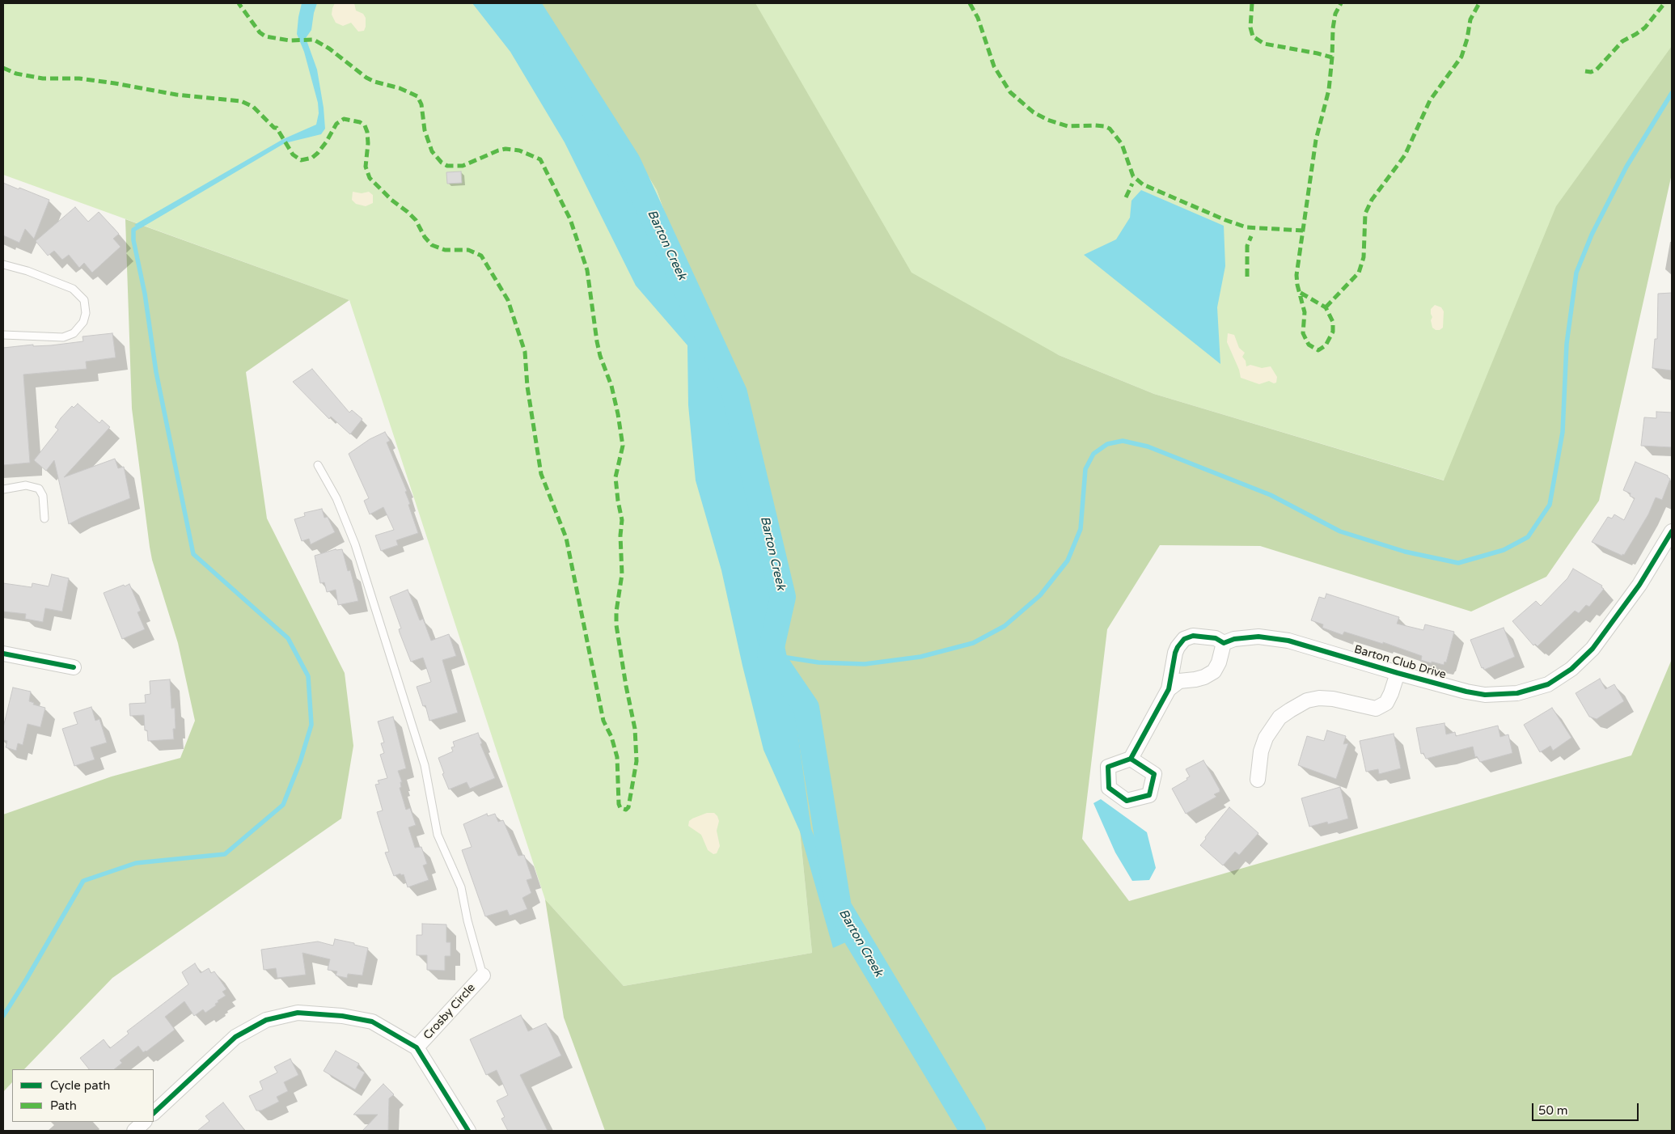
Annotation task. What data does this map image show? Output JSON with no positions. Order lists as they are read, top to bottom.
{
  "streets": {
    "street": ["Barton Club Drive", "Crosby Circle"]
  },
  "water": ["Barton Creek"],
  "legend": ["Cycle path", "Path"],
  "scale_bar": "50 m"
}
